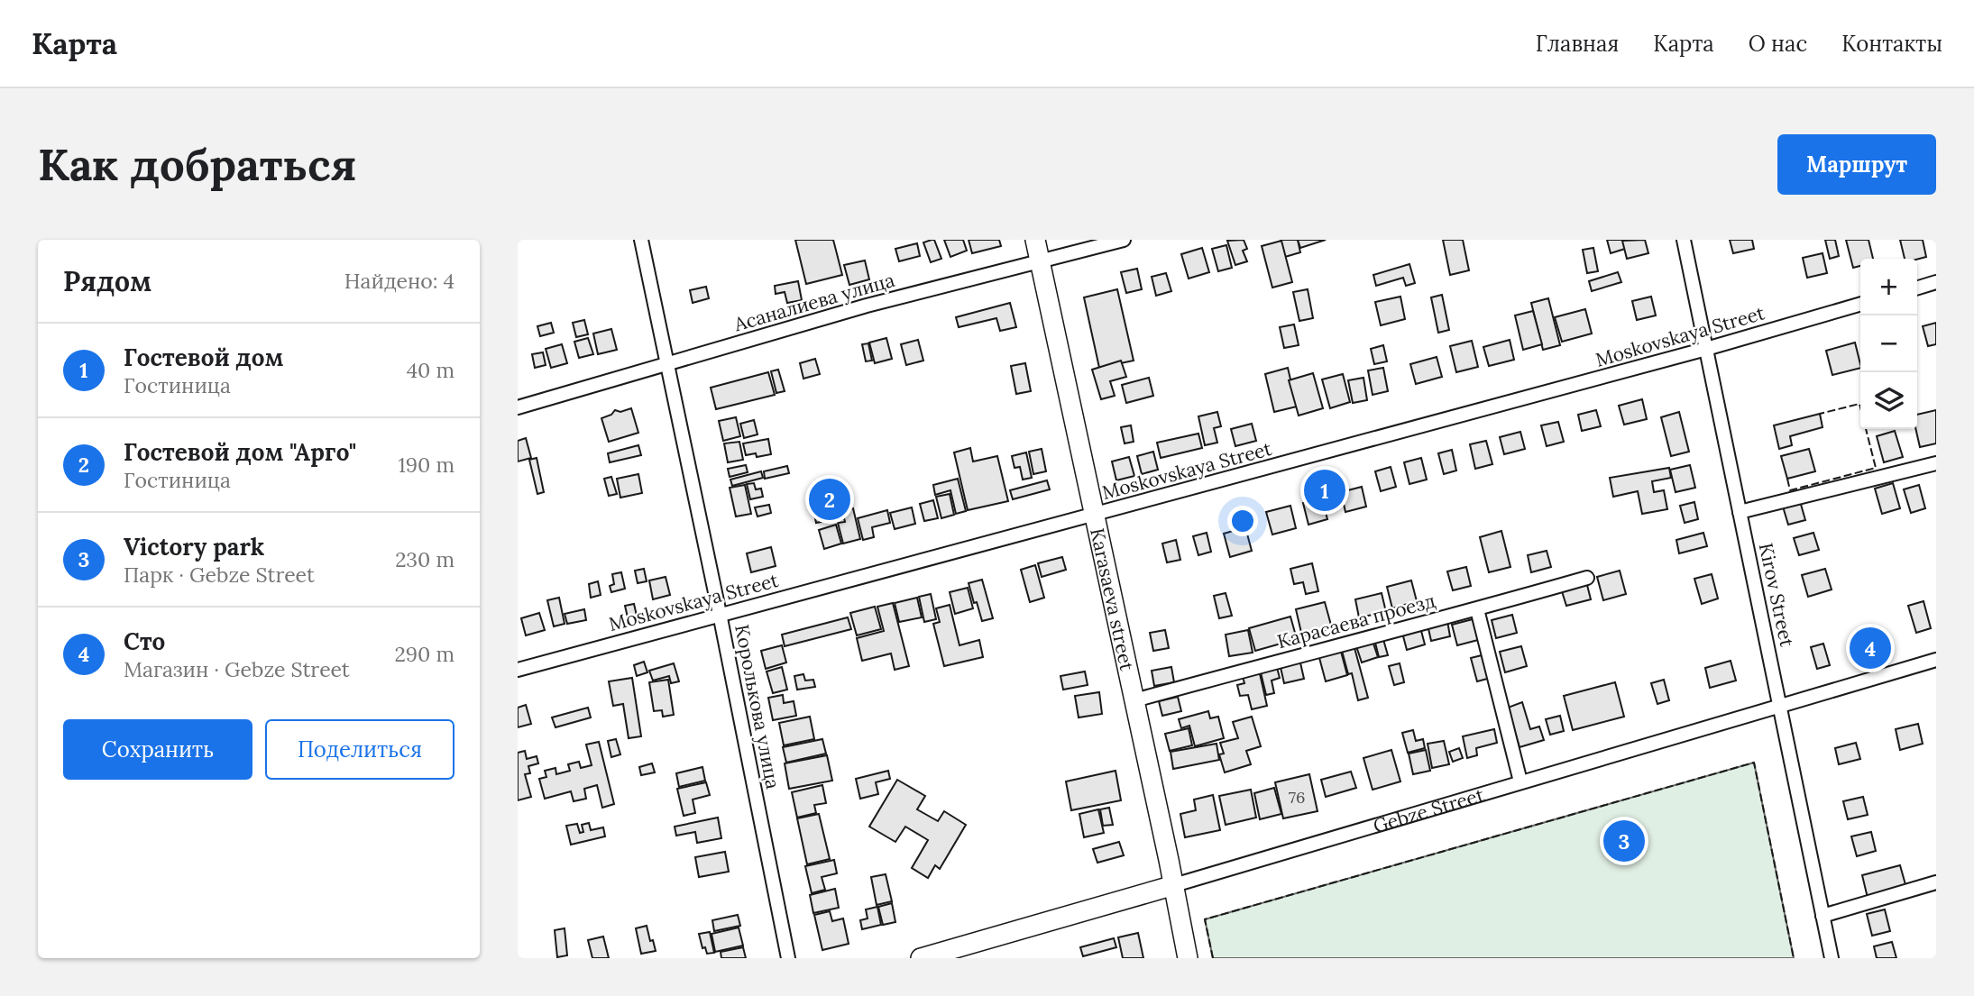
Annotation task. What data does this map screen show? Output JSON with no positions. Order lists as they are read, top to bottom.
{
  "streets": {
    "main road": ["Karasaeva street", "Gebze Street"],
    "street": [
      "Асаналиева улица",
      "Moskovskaya Street",
      "Kirov Street",
      "Карасаева проезд",
      "Королькова улица"
    ]
  },
  "crossings": [
    ["Асаналиева улица", "Karasaeva street"],
    ["Асаналиева улица", "Королькова улица"],
    ["Moskovskaya Street", "Kirov Street"],
    ["Moskovskaya Street", "Karasaeva street"],
    ["Moskovskaya Street", "Королькова улица"],
    ["Kirov Street", "Gebze Street"],
    ["Karasaeva street", "Карасаева проезд"],
    ["Karasaeva street", "Gebze Street"]
  ],
  "house_numbers": ["76"],
  "page": {
    "header": "Карта",
    "nav": [
      "Главная",
      "Карта",
      "О нас",
      "Контакты"
    ],
    "buttons": [
      "Маршрут",
      ["Сохранить", "Поделиться"]
    ],
    "title": "Как добраться",
    "heading": ["Рядом", "Найдено: 4"],
    "map_buttons": ["+", "−"],
    "list": [
      {
        "mark": "1",
        "name": "Гостевой дом",
        "note": "Гостиница",
        "value": "40 m"
      },
      {
        "mark": "2",
        "name": "Гостевой дом \"Арго\"",
        "note": "Гостиница",
        "value": "190 m"
      },
      {
        "mark": "3",
        "name": "Victory park",
        "note": "Парк · Gebze Street",
        "value": "230 m"
      },
      {
        "mark": "4",
        "name": "Сто",
        "note": "Магазин · Gebze Street",
        "value": "290 m"
      }
    ],
    "pins": [
      "1",
      "2",
      "4",
      "3"
    ]
  }
}
